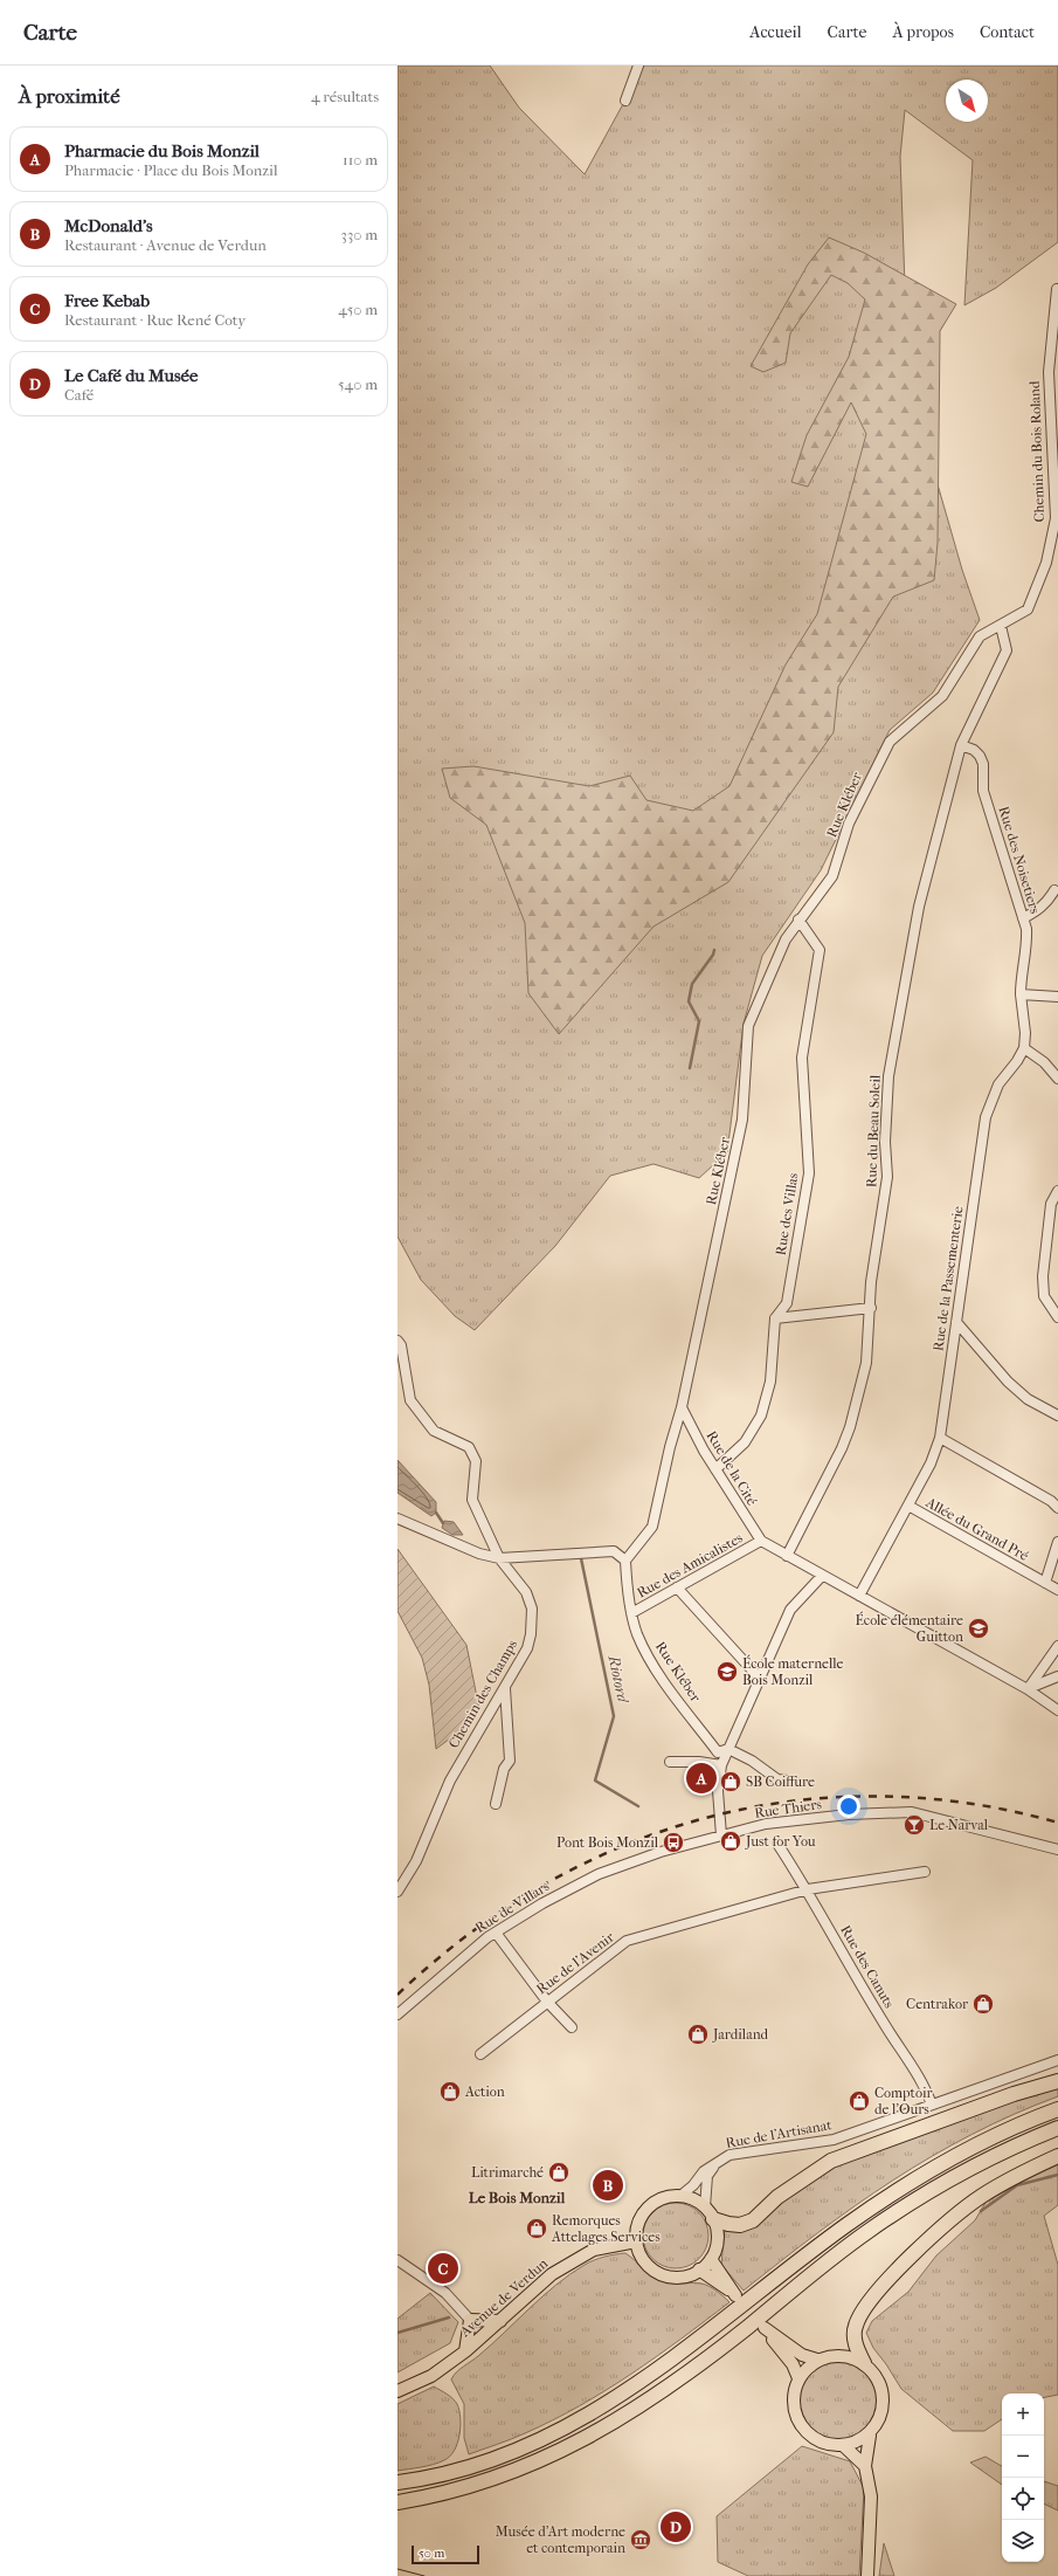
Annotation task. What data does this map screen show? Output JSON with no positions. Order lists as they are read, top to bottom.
{
  "streets": {
    "main road": ["Avenue de Verdun"],
    "street": [
      "Chemin du Bois Roland",
      "Rue Kléber",
      "Rue des Noisetiers",
      "Rue du Beau Soleil",
      "Rue des Villas",
      "Rue de la Passementerie",
      "Rue de la Cité",
      "Allée du Grand Pré",
      "Rue des Amicalistes",
      "Chemin des Champs",
      "Rue Thiers",
      "Rue de Villars",
      "Rue de l'Avenir",
      "Rue des Canuts",
      "Rue de l'Artisanat"
    ]
  },
  "crossings": [
    ["Chemin du Bois Roland", "Rue Kléber"],
    ["Rue Kléber", "Rue du Beau Soleil"],
    ["Rue Kléber", "Rue des Villas"],
    ["Rue Kléber", "Rue de la Cité"],
    ["Rue Kléber", "Rue des Amicalistes"],
    ["Rue des Noisetiers", "Rue du Beau Soleil"],
    ["Rue des Villas", "Rue de la Cité"],
    ["Rue de la Passementerie", "Allée du Grand Pré"],
    ["Rue de la Cité", "Rue des Amicalistes"],
    ["Rue Thiers", "Rue de Villars"],
    ["Rue de l'Avenir", "Rue des Canuts"],
    ["Rue des Canuts", "Rue de l'Artisanat"],
    ["Rue de l'Artisanat", "Avenue de Verdun"]
  ],
  "districts": ["Le Bois Monzil"],
  "water": ["Riotord"],
  "places": {
    "school or university": ["École élémentaire Guitton", "École maternelle Bois Monzil"],
    "shop": [
      "SB Coiffure",
      "Just for You",
      "Centrakor",
      "Jardiland",
      "Action",
      "Comptoir de l'Ours",
      "Litrimarché",
      "Remorques Attelages Services"
    ],
    "bar": ["Le Narval"],
    "bus stop": ["Pont Bois Monzil"],
    "museum": ["Musée d'Art moderne et contemporain"]
  },
  "scale_bar": "50 m",
  "north": "bottom right",
  "page": {
    "header": "Carte",
    "nav": [
      "Accueil",
      "Carte",
      "À propos",
      "Contact"
    ],
    "heading": ["À proximité", "4 résultats"],
    "list": [
      {
        "mark": "A",
        "name": "Pharmacie du Bois Monzil",
        "note": "Pharmacie · Place du Bois Monzil",
        "value": "110 m"
      },
      {
        "mark": "B",
        "name": "McDonald's",
        "note": "Restaurant · Avenue de Verdun",
        "value": "330 m"
      },
      {
        "mark": "C",
        "name": "Free Kebab",
        "note": "Restaurant · Rue René Coty",
        "value": "450 m"
      },
      {
        "mark": "D",
        "name": "Le Café du Musée",
        "note": "Café",
        "value": "540 m"
      }
    ],
    "pins": [
      "A",
      "B",
      "C",
      "D"
    ],
    "map_buttons": ["+", "−"],
    "scale": "50 m"
  }
}
